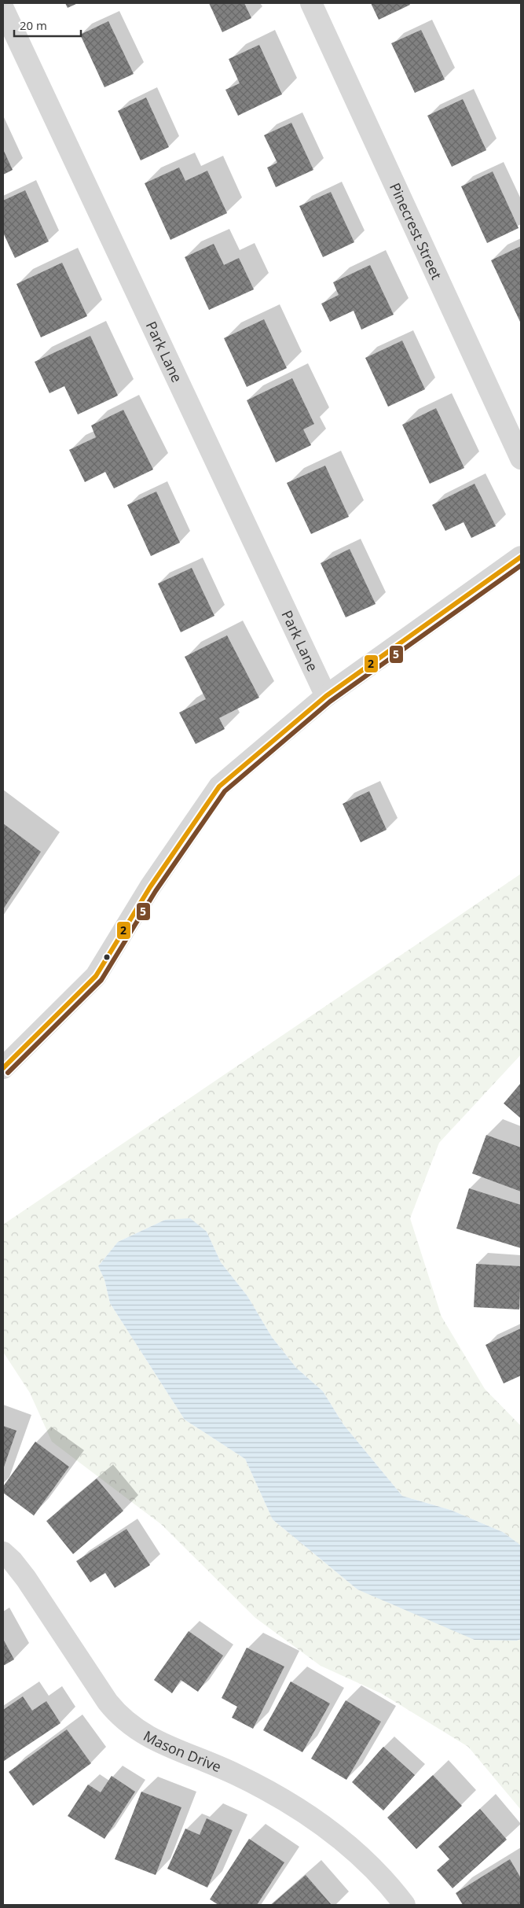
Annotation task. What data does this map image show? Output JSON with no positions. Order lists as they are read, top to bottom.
{
  "streets": {
    "street": ["Pinecrest Street", "Park Lane", "Mason Drive"]
  },
  "lines": ["transit line 2", "transit line 5"],
  "scale_bar": "20 m"
}
